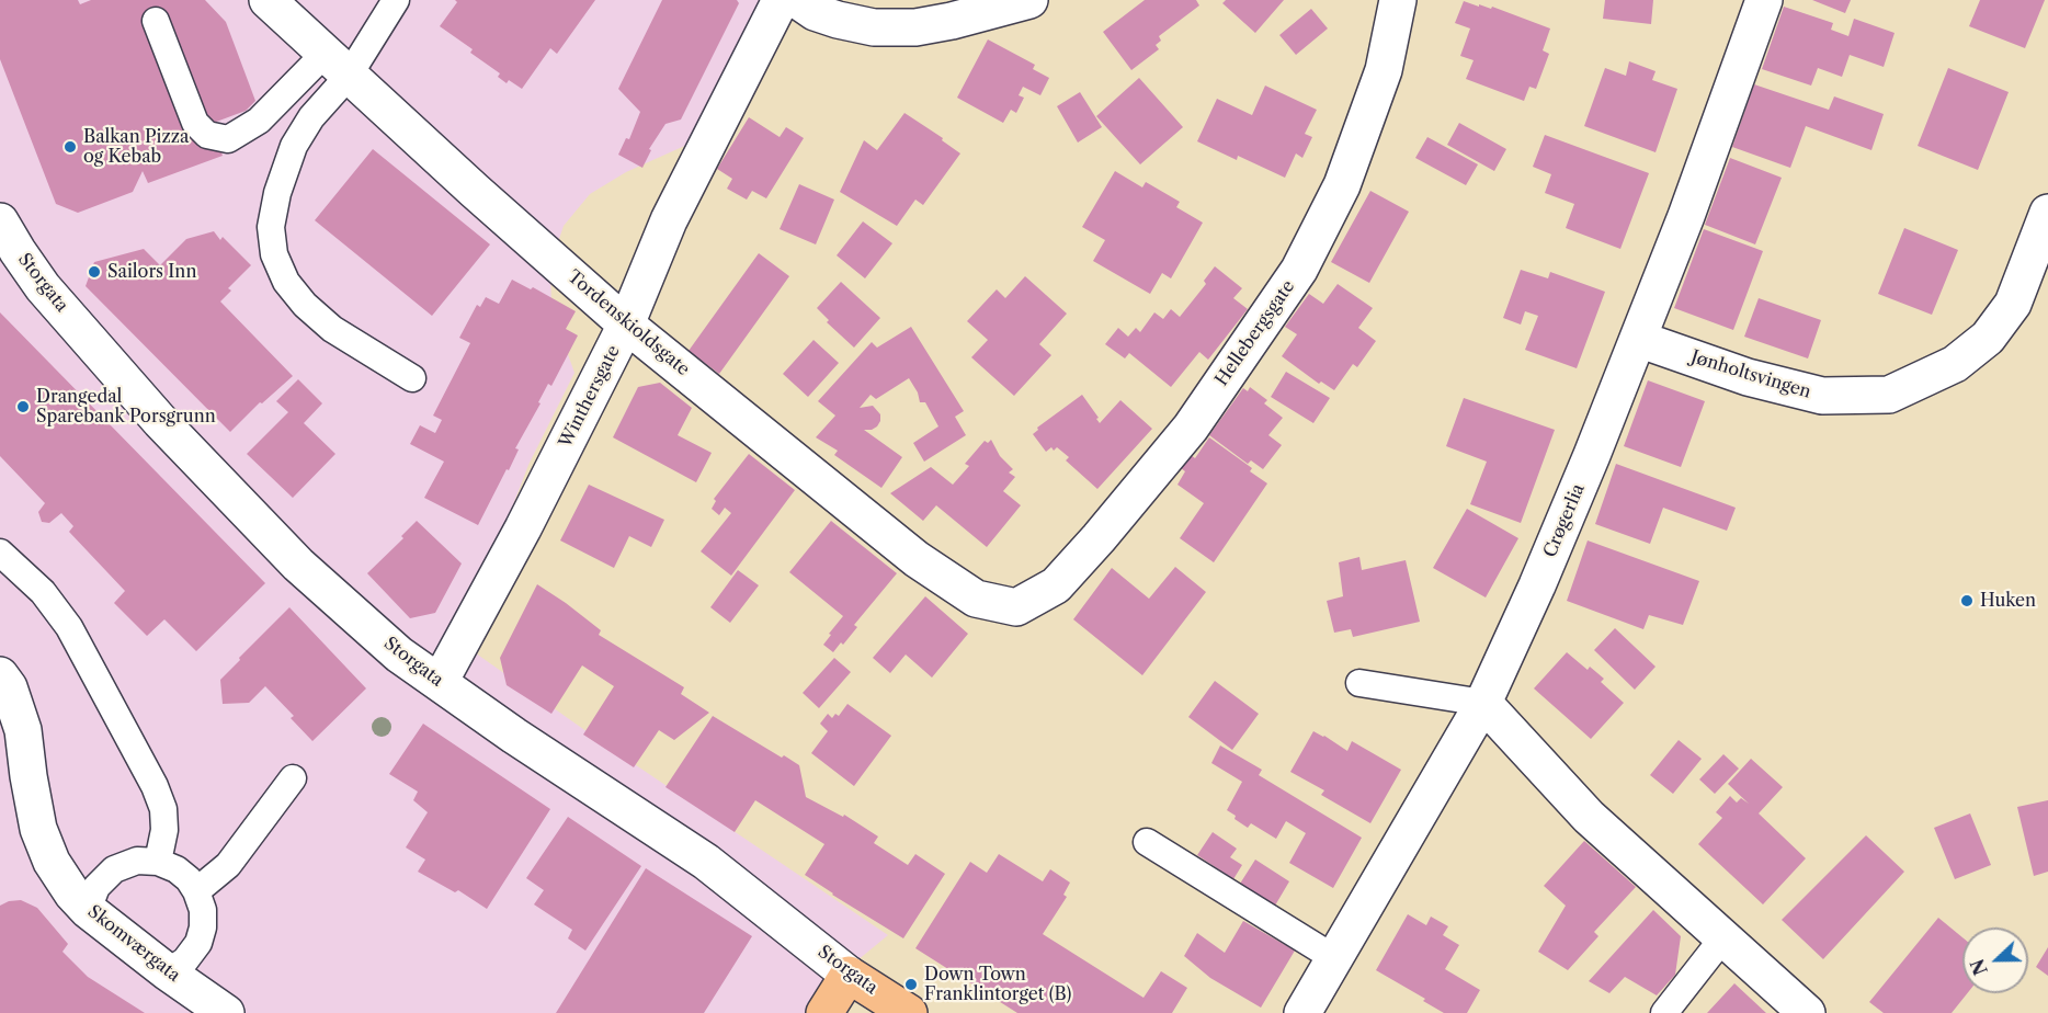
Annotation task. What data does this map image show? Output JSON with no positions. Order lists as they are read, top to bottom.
{
  "streets": {
    "main road": ["Storgata"],
    "street": [
      "Tordenskioldsgate",
      "Hellebergsgate",
      "Jønholtsvingen",
      "Winthersgate",
      "Crøgerlia",
      "Skomværgata"
    ]
  },
  "crossings": [
    ["Storgata", "Winthersgate"],
    ["Tordenskioldsgate", "Hellebergsgate"],
    ["Tordenskioldsgate", "Winthersgate"],
    ["Jønholtsvingen", "Crøgerlia"]
  ],
  "places": [
    "Balkan Pizza og Kebab",
    "Sailors Inn",
    "Drangedal Sparebank Porsgrunn",
    "Huken",
    "Down Town Franklintorget (B)"
  ],
  "north": "left"
}
